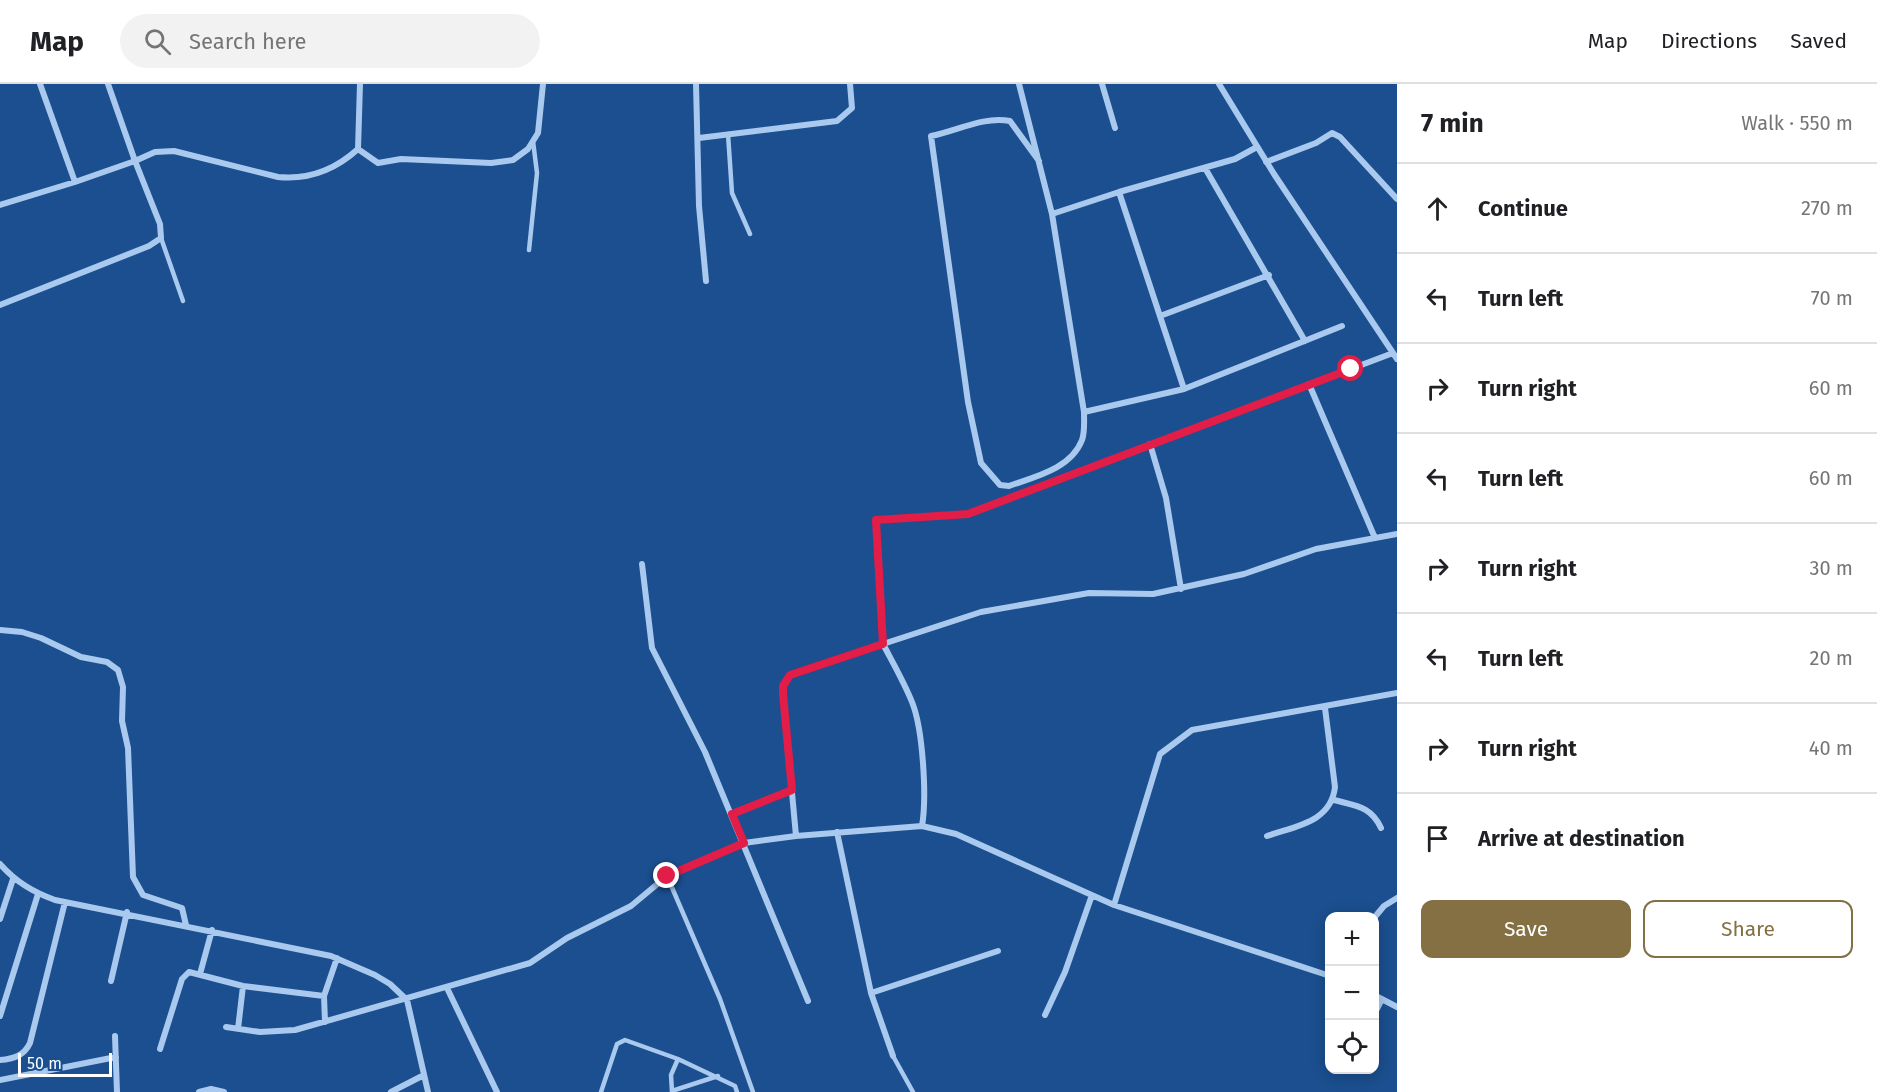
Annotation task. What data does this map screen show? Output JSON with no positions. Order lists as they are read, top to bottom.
{
  "scale_bar": "50 m",
  "page": {
    "header": "Map",
    "search": "Search here",
    "nav": ["Map", "Directions", "Saved"],
    "heading": ["7 min", "Walk · 550 m"],
    "list": [
      ["Continue", "270 m"],
      ["Turn left", "70 m"],
      ["Turn right", "60 m"],
      ["Turn left", "60 m"],
      ["Turn right", "30 m"],
      ["Turn left", "20 m"],
      ["Turn right", "40 m"],
      "Arrive at destination"
    ],
    "buttons": ["Save", "Share"],
    "map_buttons": ["+", "−"],
    "scale": "50 m"
  }
}
